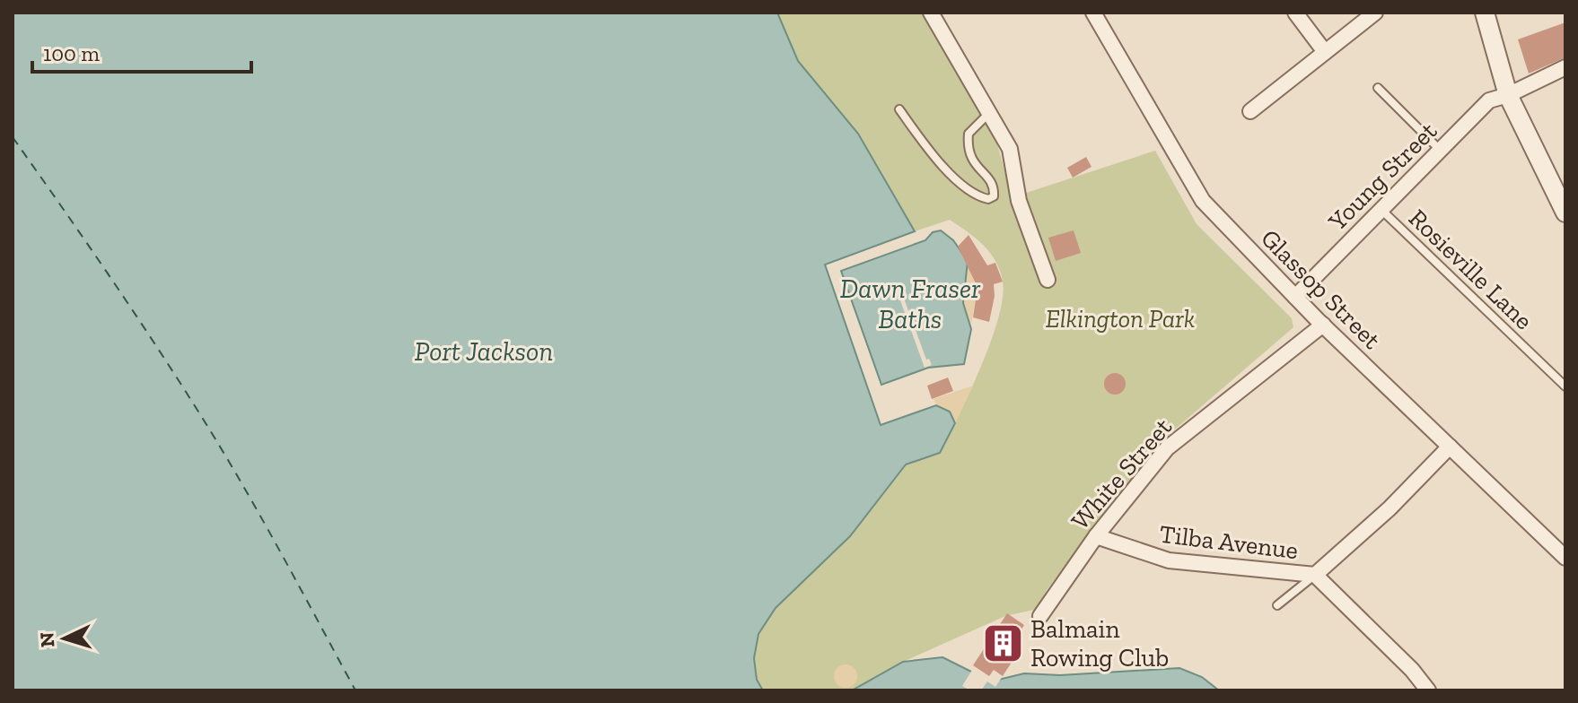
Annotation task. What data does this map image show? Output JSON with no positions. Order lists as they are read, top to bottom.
{
  "streets": {
    "street": [
      "Young Street",
      "Glassop Street",
      "White Street",
      "Tilba Avenue"
    ],
    "lane": ["Rosieville Lane"]
  },
  "crossings": [
    ["Young Street", "Rosieville Lane"],
    ["Young Street", "Glassop Street"],
    ["Glassop Street", "White Street"],
    ["White Street", "Tilba Avenue"]
  ],
  "water": ["Dawn Fraser Baths", "Port Jackson"],
  "parks": ["Elkington Park"],
  "places": {
    "building": ["Balmain Rowing Club"]
  },
  "scale_bar": "100 m",
  "north": "left"
}
